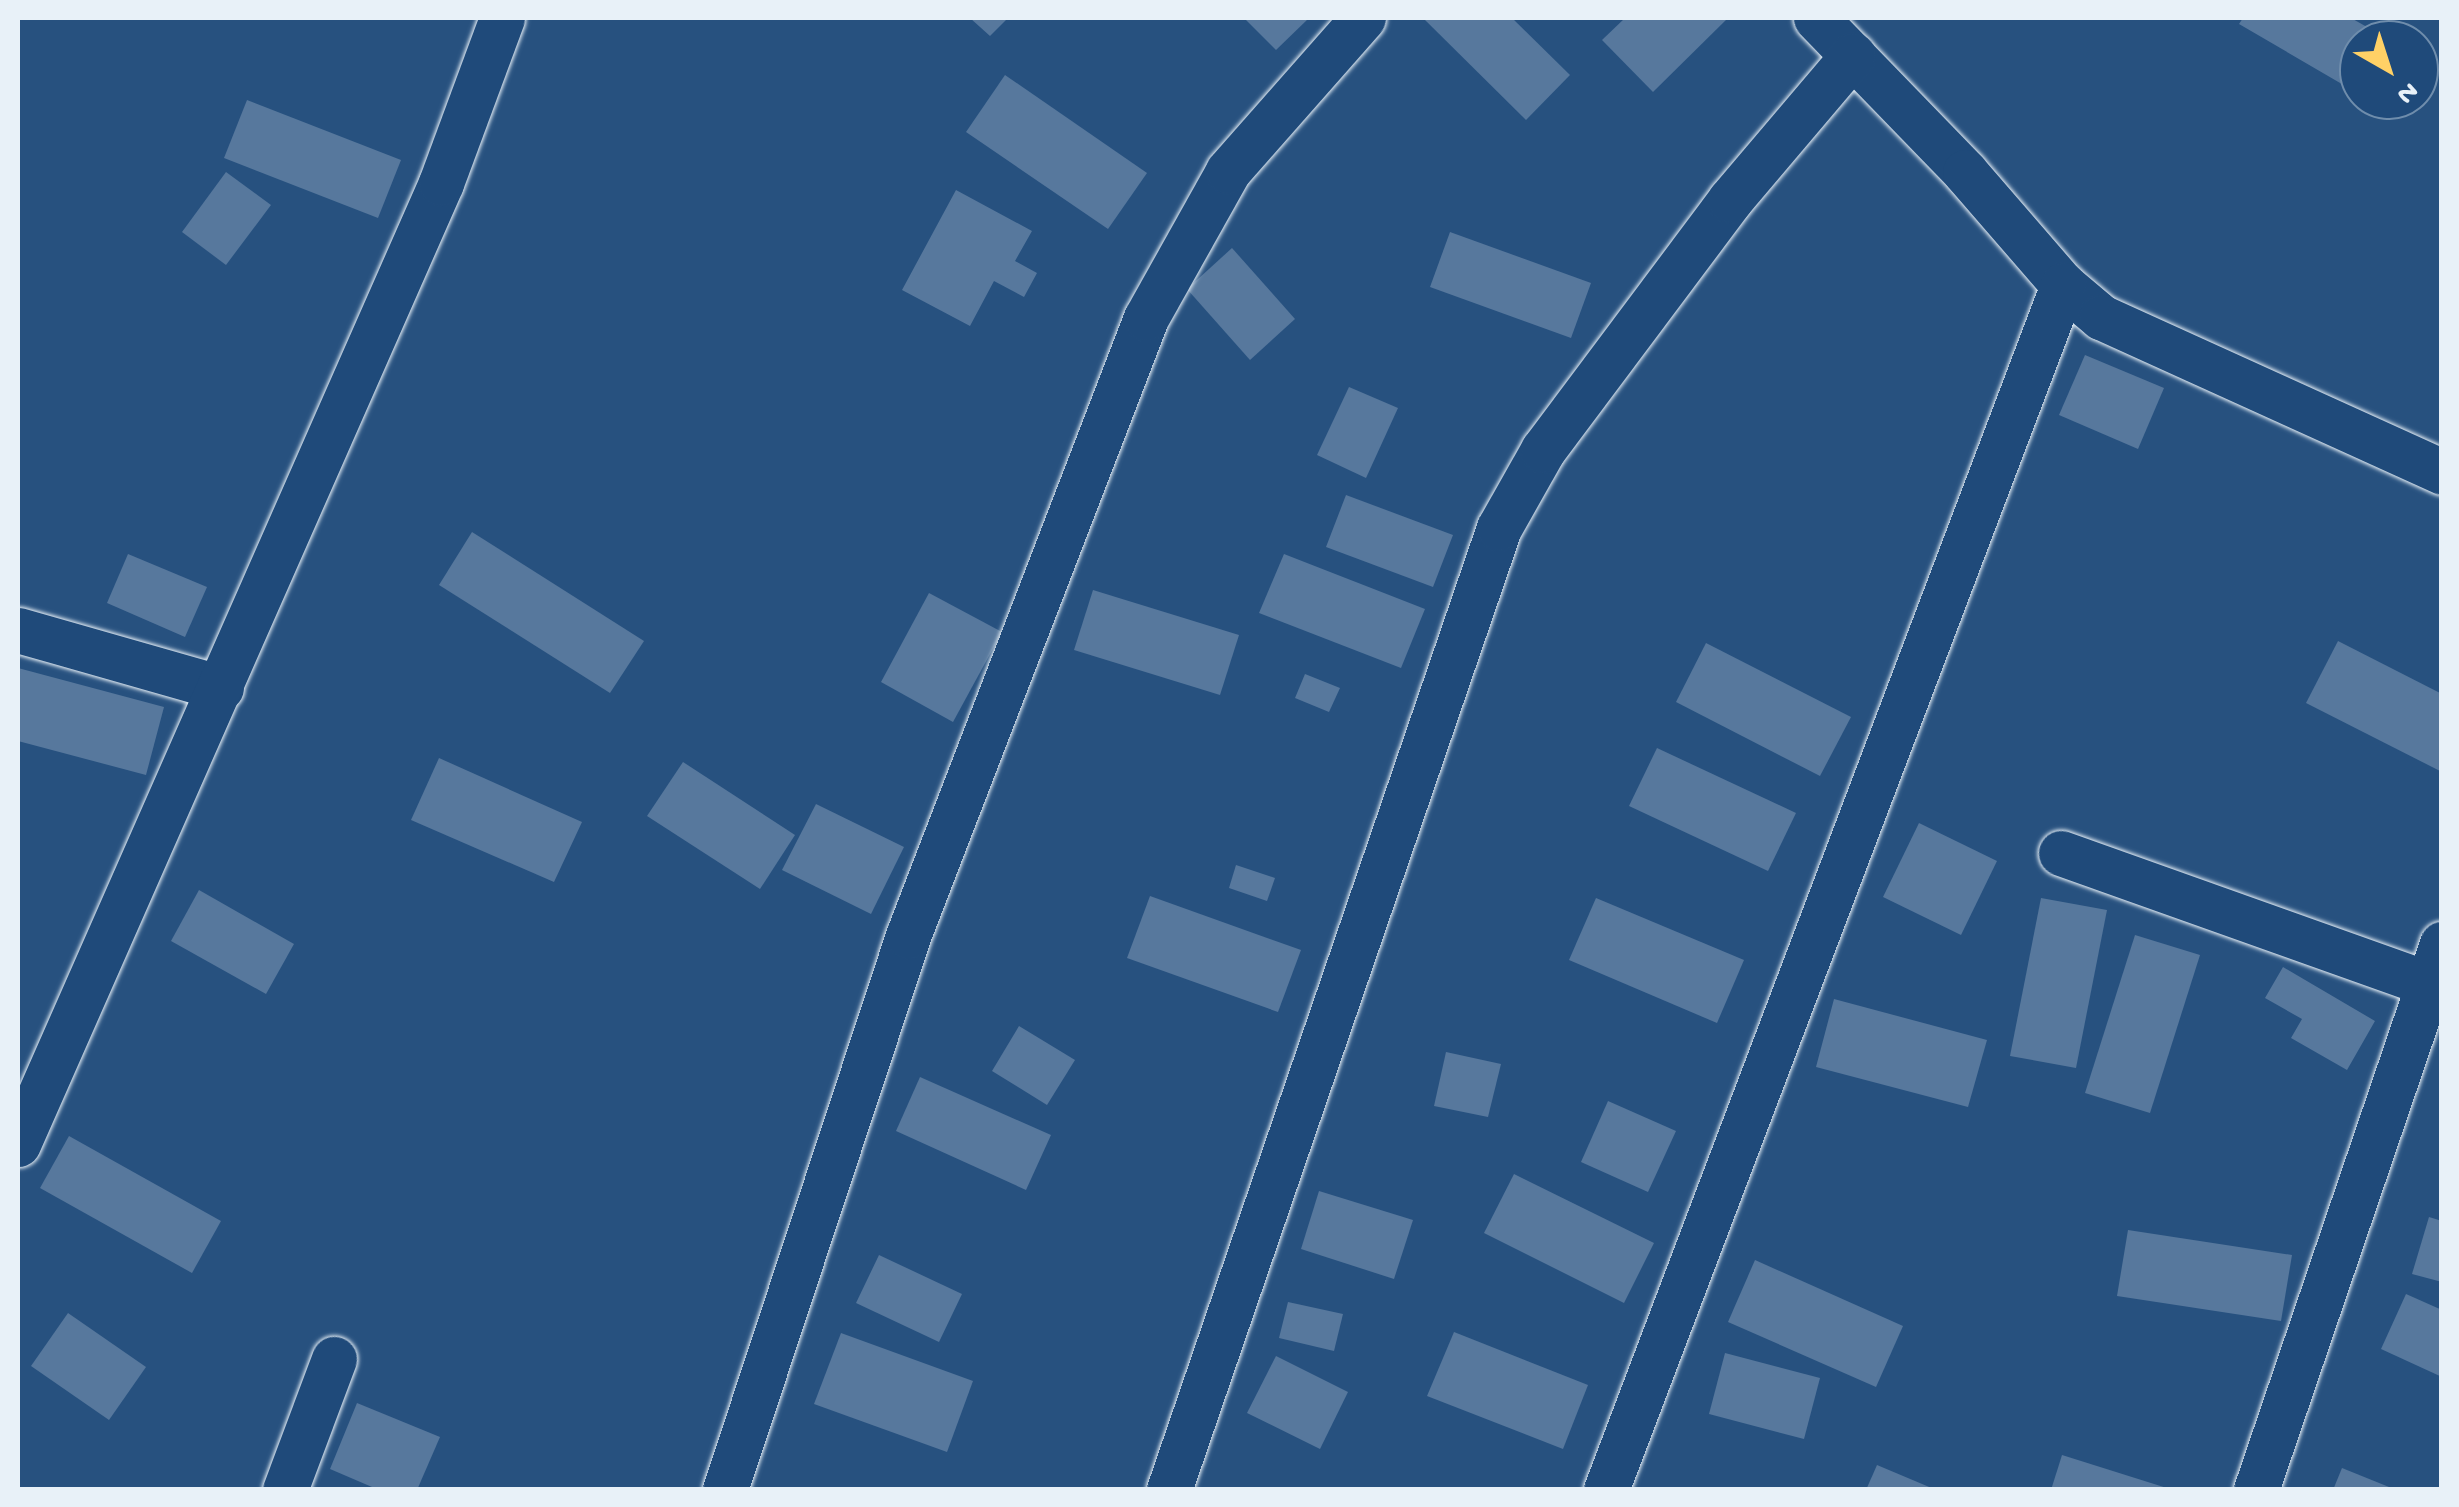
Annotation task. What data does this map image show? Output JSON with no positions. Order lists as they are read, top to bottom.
{
  "north": "bottom right"
}
